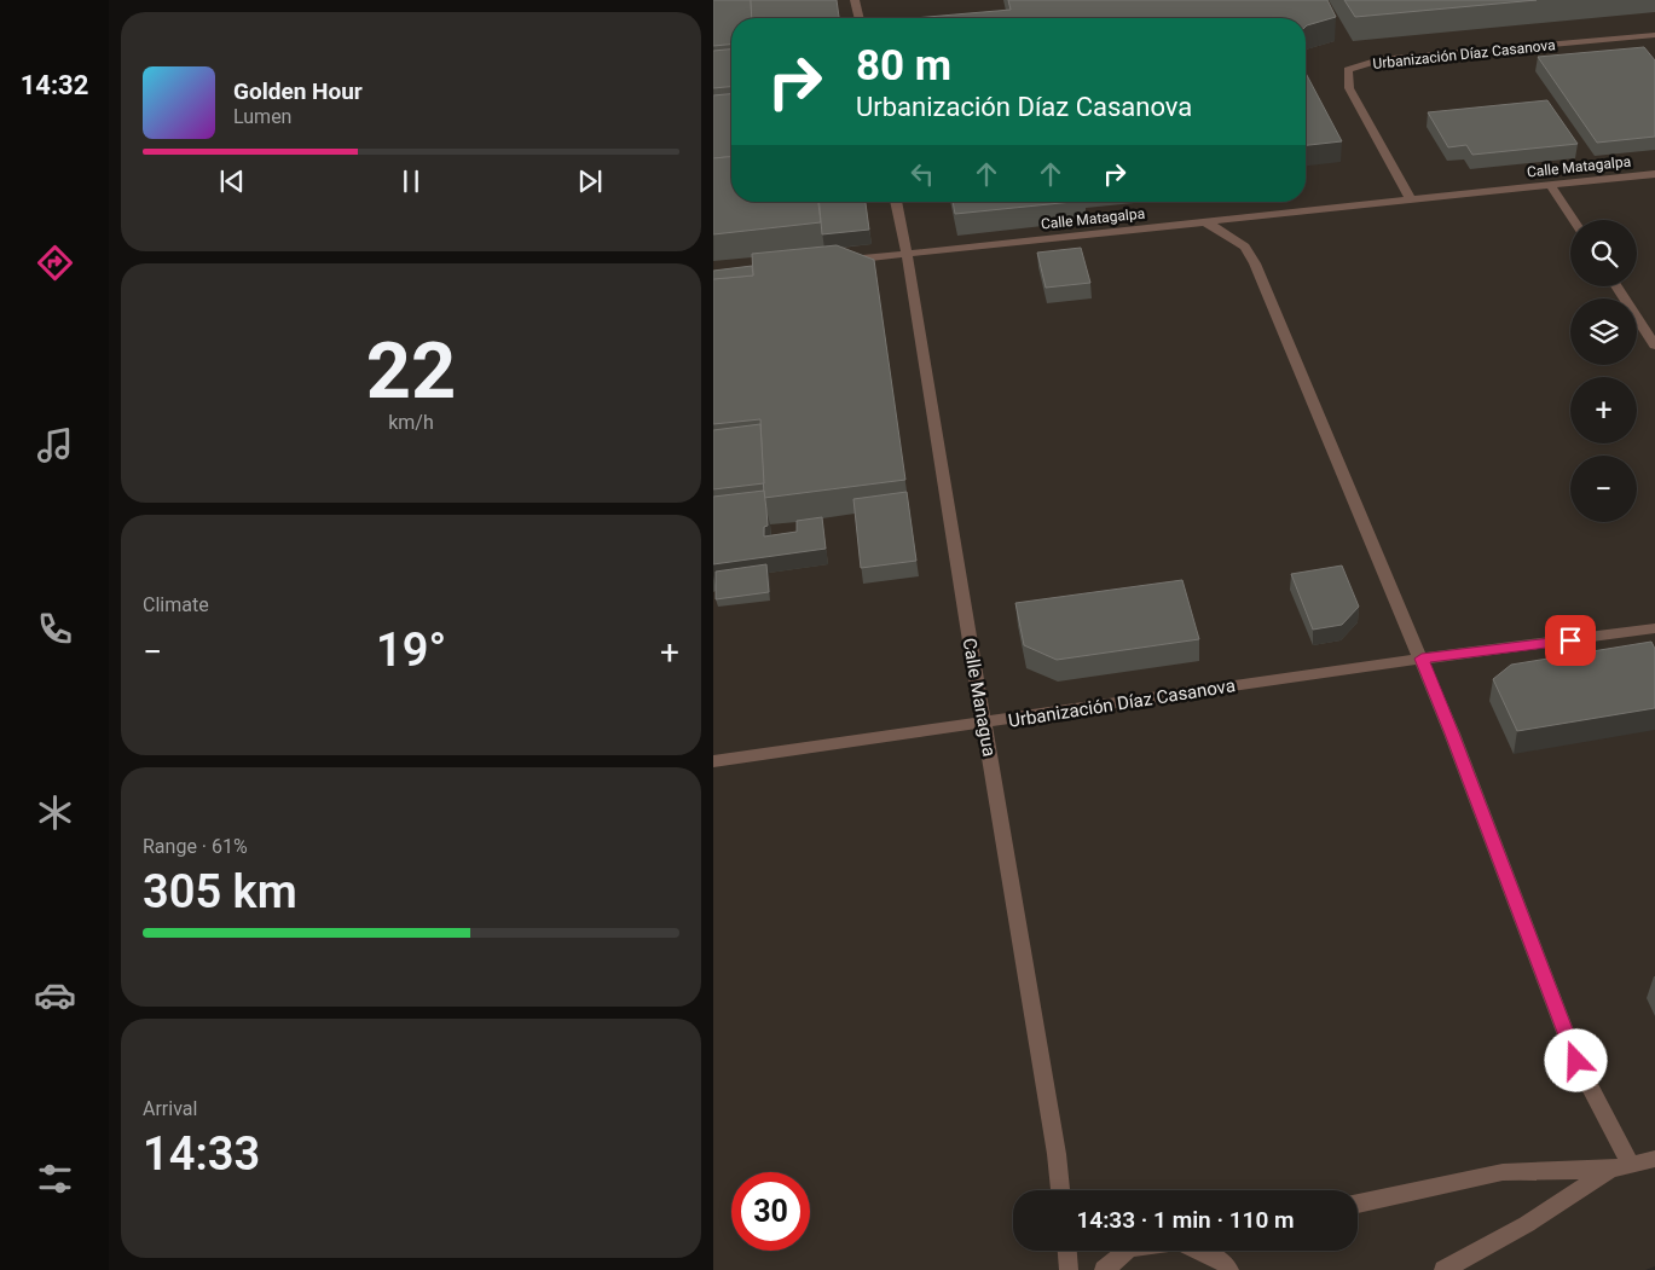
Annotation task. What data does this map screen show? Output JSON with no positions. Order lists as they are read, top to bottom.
{
  "streets": {
    "street": ["Urbanización Díaz Casanova", "Calle Matagalpa", "Calle Managua"]
  },
  "crossings": [
    ["Urbanización Díaz Casanova", "Calle Matagalpa"],
    ["Urbanización Díaz Casanova", "Calle Managua"],
    ["Calle Matagalpa", "Calle Managua"]
  ],
  "page": {
    "tabs": "14:32",
    "turn": ["80 m", "Urbanización Díaz Casanova"],
    "song": ["Golden Hour", "Lumen"],
    "map_buttons": ["+", "−"],
    "tile": [
      ["22", "km/h"],
      "Climate",
      ["Range · 61%", "305 km"],
      ["Arrival", "14:33"]
    ],
    "heat": ["−", "19°", "+"],
    "limit": "30",
    "trip": "14:33 · 1 min · 110 m"
  }
}
